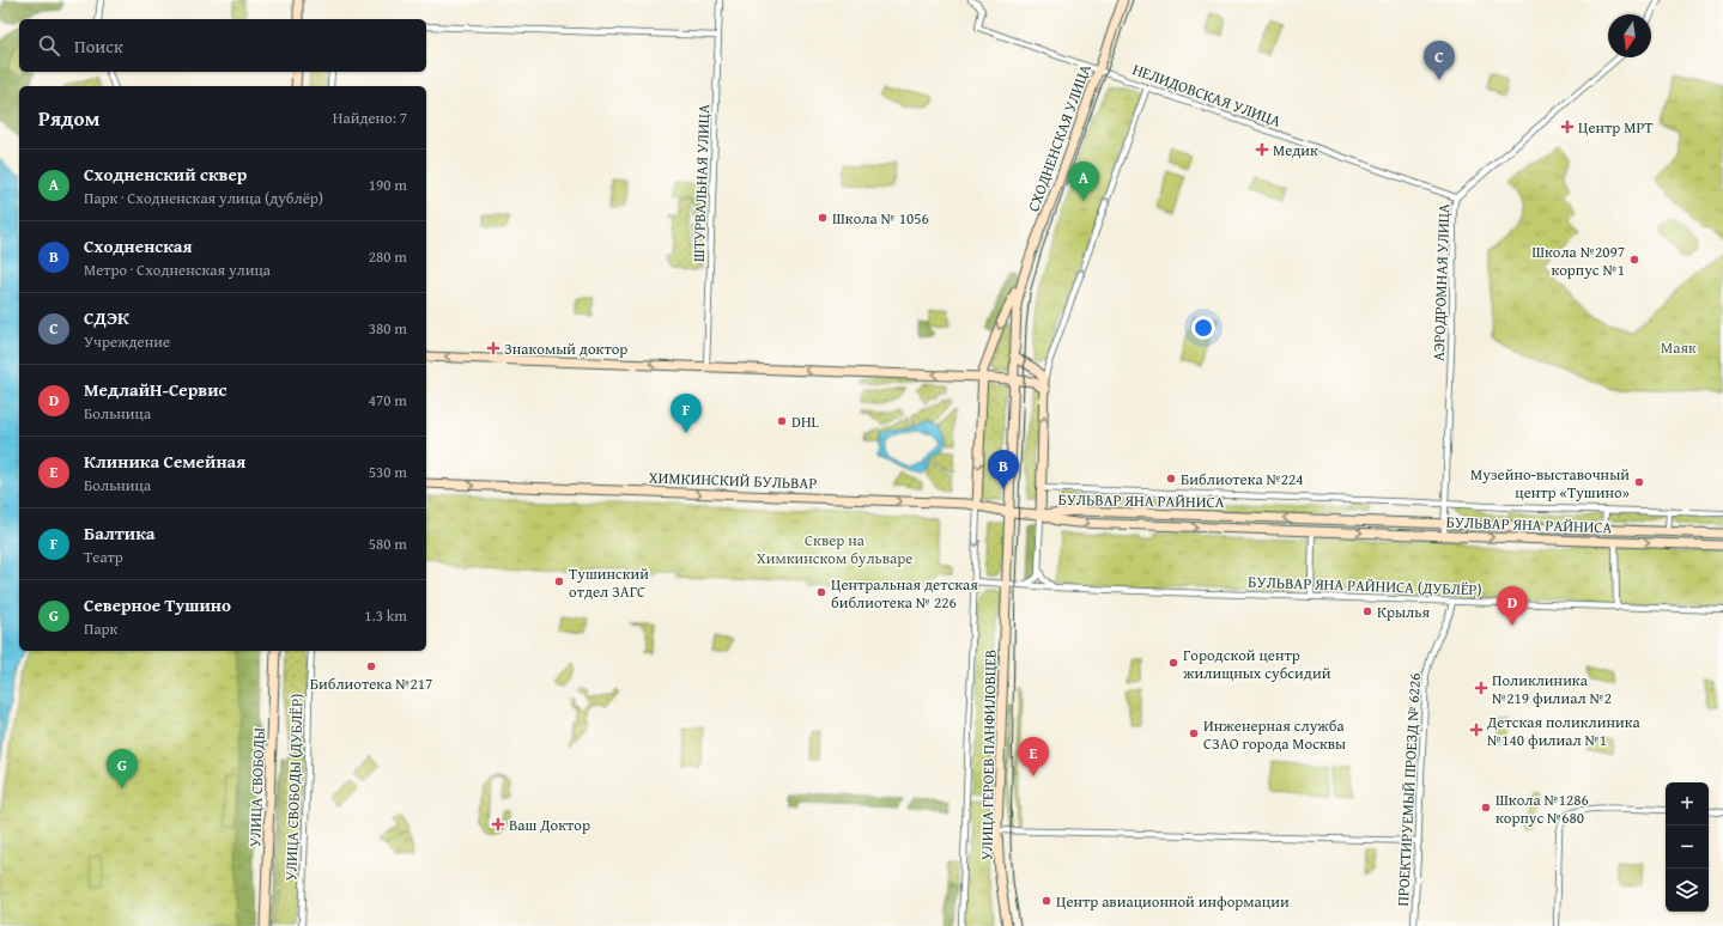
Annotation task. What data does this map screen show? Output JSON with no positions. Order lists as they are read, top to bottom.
{
  "streets": {
    "main road": [
      "СХОДНЕНСКАЯ УЛИЦА",
      "ХИМКИНСКИЙ БУЛЬВАР",
      "БУЛЬВАР ЯНА РАЙНИСА",
      "УЛИЦА ГЕРОЕВ ПАНФИЛОВЦЕВ",
      "УЛИЦА СВОБОДЫ"
    ],
    "street": [
      "НЕЛИДОВСКАЯ УЛИЦА",
      "ШТУРВАЛЬНАЯ УЛИЦА",
      "АЭРОДРОМНАЯ УЛИЦА",
      "БУЛЬВАР ЯНА РАЙНИСА (ДУБЛЁР)",
      "УЛИЦА СВОБОДЫ (ДУБЛЁР)",
      "ПРОЕКТИРУЕМЫЙ ПРОЕЗД № 6226"
    ]
  },
  "crossings": [
    ["НЕЛИДОВСКАЯ УЛИЦА", "СХОДНЕНСКАЯ УЛИЦА"],
    ["НЕЛИДОВСКАЯ УЛИЦА", "АЭРОДРОМНАЯ УЛИЦА"],
    ["СХОДНЕНСКАЯ УЛИЦА", "ХИМКИНСКИЙ БУЛЬВАР"],
    ["СХОДНЕНСКАЯ УЛИЦА", "БУЛЬВАР ЯНА РАЙНИСА (ДУБЛЁР)"],
    ["СХОДНЕНСКАЯ УЛИЦА", "УЛИЦА ГЕРОЕВ ПАНФИЛОВЦЕВ"],
    ["АЭРОДРОМНАЯ УЛИЦА", "БУЛЬВАР ЯНА РАЙНИСА"],
    ["ХИМКИНСКИЙ БУЛЬВАР", "БУЛЬВАР ЯНА РАЙНИСА"],
    ["БУЛЬВАР ЯНА РАЙНИСА (ДУБЛЁР)", "УЛИЦА ГЕРОЕВ ПАНФИЛОВЦЕВ"],
    ["БУЛЬВАР ЯНА РАЙНИСА (ДУБЛЁР)", "ПРОЕКТИРУЕМЫЙ ПРОЕЗД № 6226"]
  ],
  "one_way": ["ХИМКИНСКИЙ БУЛЬВАР"],
  "parks": ["Маяк", "Сквер на Химкинском бульваре"],
  "places": {
    "health": [
      "Центр МРТ",
      "Медик",
      "Знакомый доктор",
      "Поликлиника №219 филиал №2",
      "Детская поликлиника №140 филиал №1",
      "Ваш Доктор"
    ],
    "other": [
      "Школа № 1056",
      "Школа №2097 корпус №1",
      "DHL",
      "Библиотека №224",
      "Музейно-выставочный центр «Тушино»",
      "Тушинский отдел ЗАГС",
      "Центральная детская библиотека № 226",
      "Крылья",
      "Городской центр жилищных субсидий",
      "Библиотека №217",
      "Инженерная служба СЗАО города Москвы",
      "Школа №1286 корпус №680",
      "Центр авиационной информации"
    ]
  },
  "north": "bottom",
  "page": {
    "search": "Поиск",
    "pins": [
      "C",
      "A",
      "F",
      "B",
      "D",
      "E",
      "G"
    ],
    "heading": ["Рядом", "Найдено: 7"],
    "list": [
      {
        "mark": "A",
        "name": "Сходненский сквер",
        "note": "Парк · Сходненская улица (дублёр)",
        "value": "190 m"
      },
      {
        "mark": "B",
        "name": "Сходненская",
        "note": "Метро · Сходненская улица",
        "value": "280 m"
      },
      {
        "mark": "C",
        "name": "СДЭК",
        "note": "Учреждение",
        "value": "380 m"
      },
      {
        "mark": "D",
        "name": "МедлайН-Сервис",
        "note": "Больница",
        "value": "470 m"
      },
      {
        "mark": "E",
        "name": "Клиника Семейная",
        "note": "Больница",
        "value": "530 m"
      },
      {
        "mark": "F",
        "name": "Балтика",
        "note": "Театр",
        "value": "580 m"
      },
      {
        "mark": "G",
        "name": "Северное Тушино",
        "note": "Парк",
        "value": "1.3 km"
      }
    ],
    "map_buttons": ["+", "−"]
  }
}
